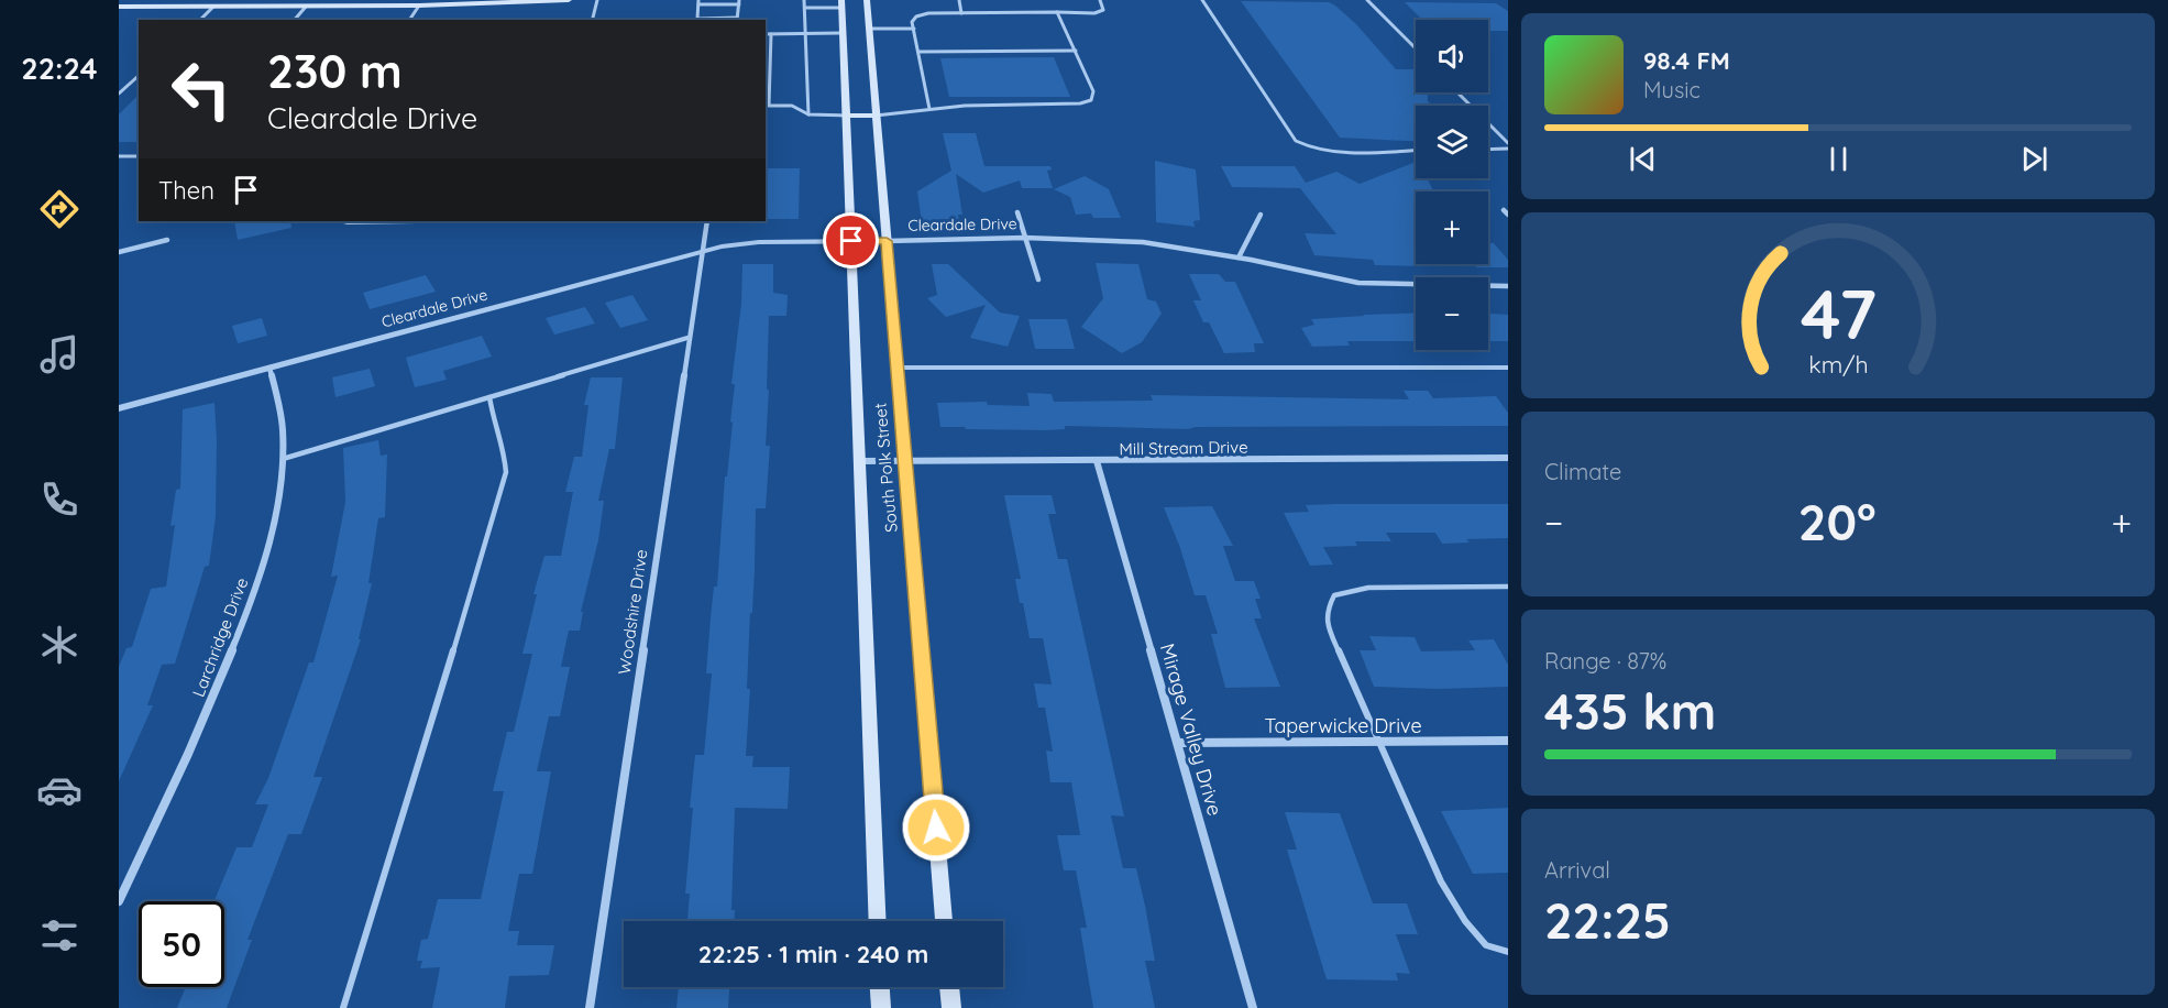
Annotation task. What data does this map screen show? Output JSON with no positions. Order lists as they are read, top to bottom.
{
  "streets": {
    "main road": ["South Polk Street"],
    "street": [
      "Cleardale Drive",
      "Mill Stream Drive",
      "Woodshire Drive",
      "Larchridge Drive",
      "Taperwicke Drive",
      "Mirage Valley Drive"
    ]
  },
  "crossings": [
    ["Cleardale Drive", "South Polk Street"],
    ["Cleardale Drive", "Woodshire Drive"],
    ["Cleardale Drive", "Larchridge Drive"],
    ["Mill Stream Drive", "South Polk Street"],
    ["Mill Stream Drive", "Mirage Valley Drive"],
    ["Taperwicke Drive", "Mirage Valley Drive"]
  ],
  "page": {
    "tabs": "22:24",
    "map_buttons": ["+", "−"],
    "turn": ["230 m", "Cleardale Drive"],
    "song": ["98.4 FM", "Music"],
    "then": "Then",
    "tile": [
      "Climate",
      ["Range · 87%", "435 km"],
      ["Arrival", "22:25"]
    ],
    "heat": ["−", "20°", "+"],
    "limit": "50",
    "trip": "22:25 · 1 min · 240 m",
    "gauge": ["47", "km/h"]
  }
}
